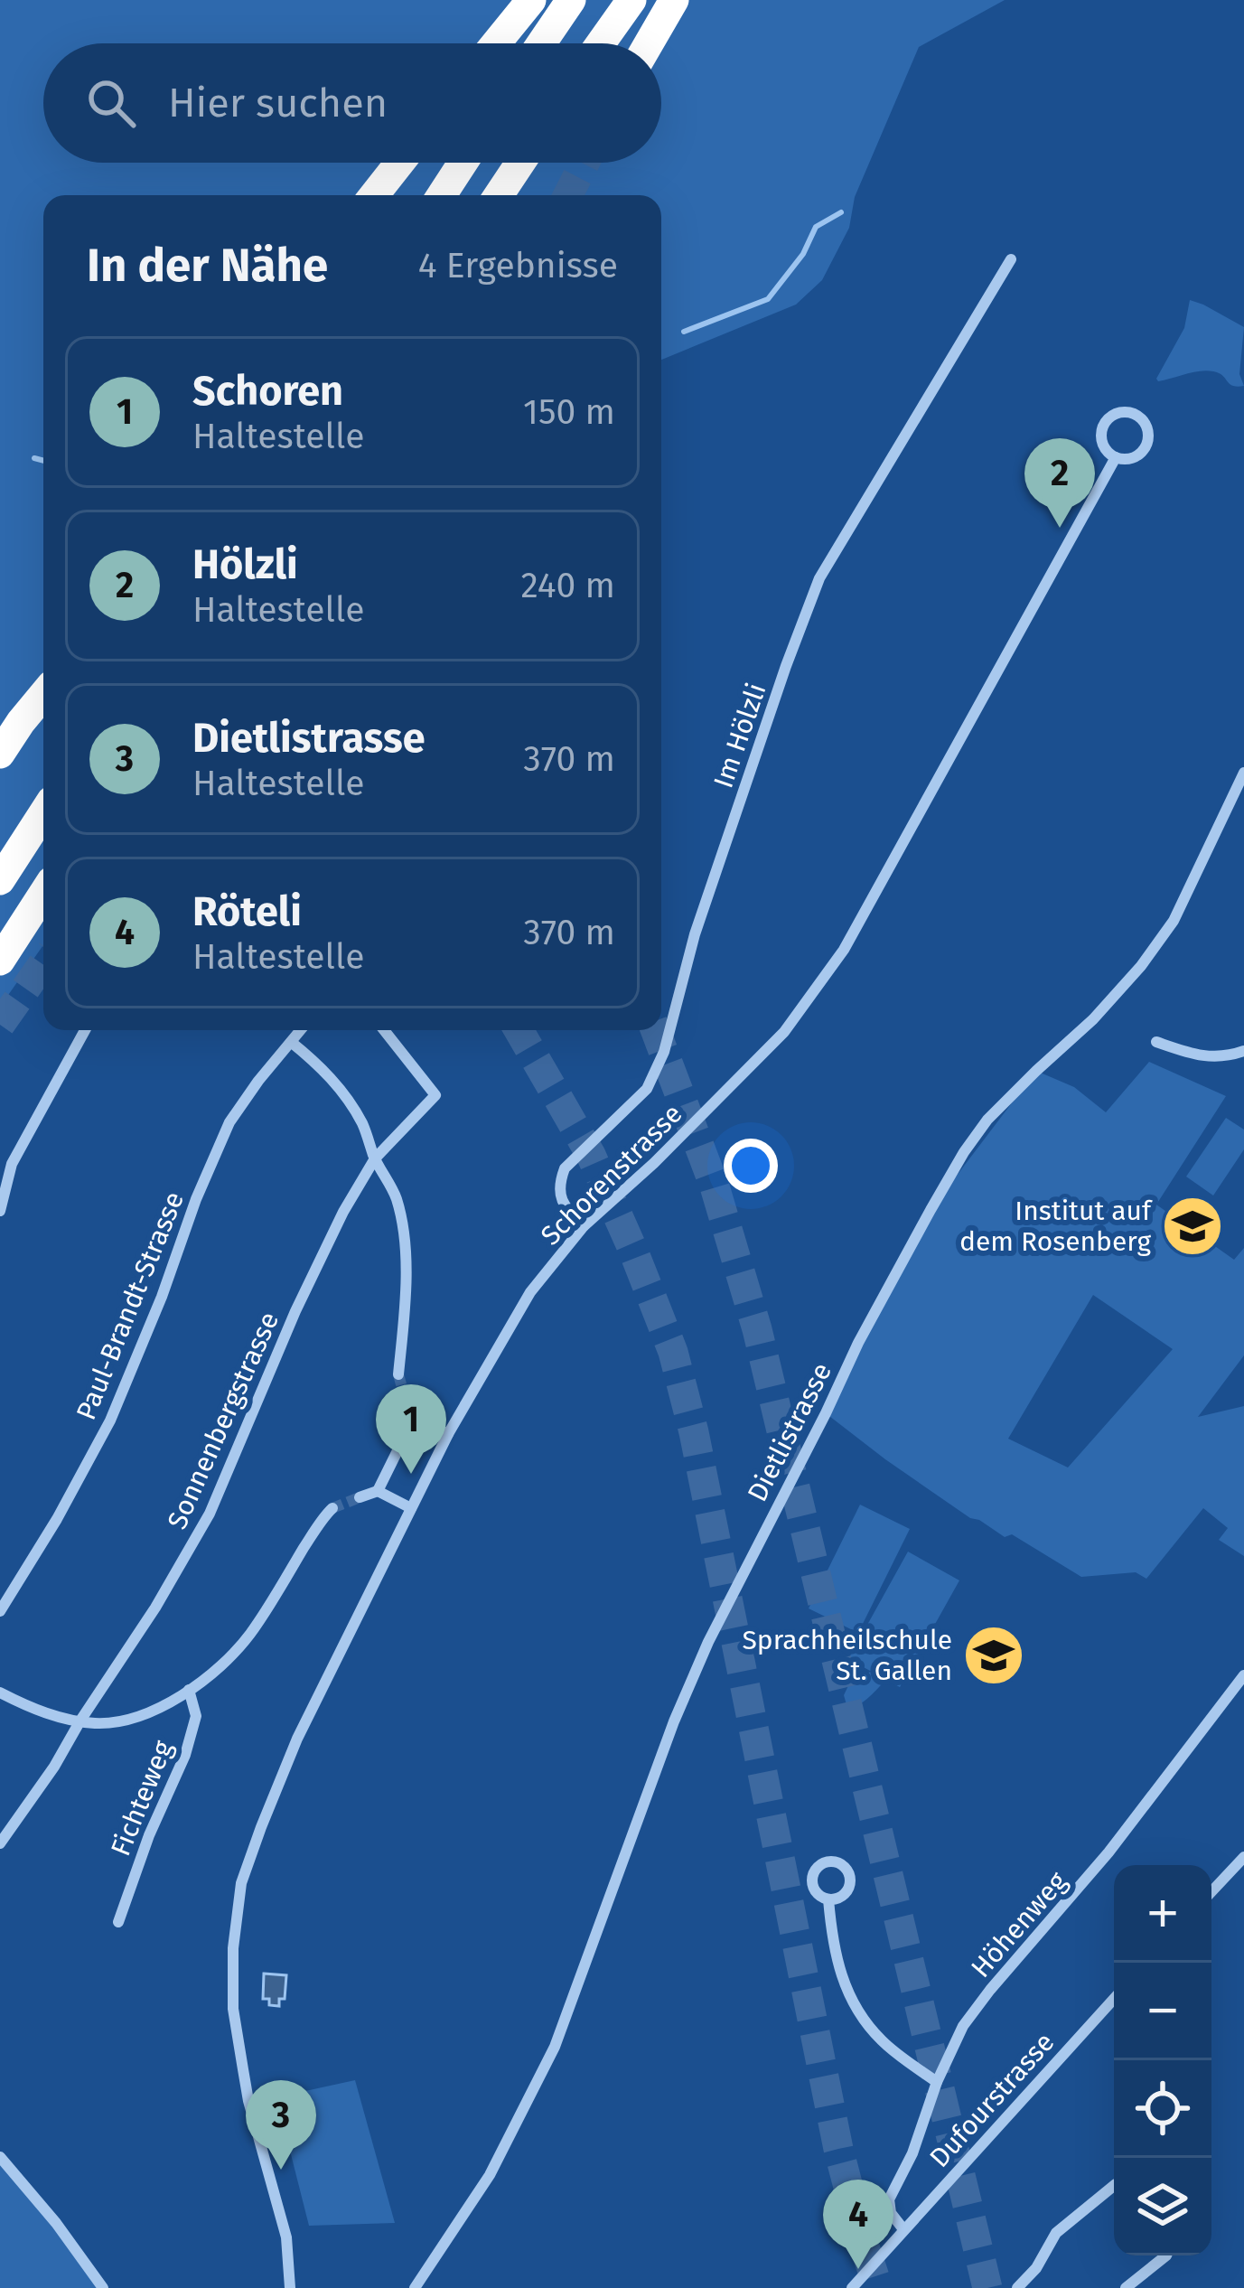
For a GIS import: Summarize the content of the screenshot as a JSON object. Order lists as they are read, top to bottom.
{
  "streets": {
    "street": [
      "Im Hölzli",
      "Schorenstrasse",
      "Paul-Brandt-Strasse",
      "Sonnenbergstrasse",
      "Dietlistrasse",
      "Fichteweg",
      "Höhenweg",
      "Dufourstrasse"
    ]
  },
  "crossings": [
    ["Im Hölzli", "Schorenstrasse"],
    ["Höhenweg", "Dufourstrasse"]
  ],
  "places": {
    "school or university": ["Institut auf dem Rosenberg", "Sprachheilschule St. Gallen"]
  },
  "page": {
    "search": "Hier suchen",
    "heading": ["In der Nähe", "4 Ergebnisse"],
    "list": [
      {
        "mark": "1",
        "name": "Schoren",
        "note": "Haltestelle",
        "value": "150 m"
      },
      {
        "mark": "2",
        "name": "Hölzli",
        "note": "Haltestelle",
        "value": "240 m"
      },
      {
        "mark": "3",
        "name": "Dietlistrasse",
        "note": "Haltestelle",
        "value": "370 m"
      },
      {
        "mark": "4",
        "name": "Röteli",
        "note": "Haltestelle",
        "value": "370 m"
      }
    ],
    "pins": [
      "2",
      "1",
      "3",
      "4"
    ],
    "map_buttons": ["+", "−"]
  }
}
